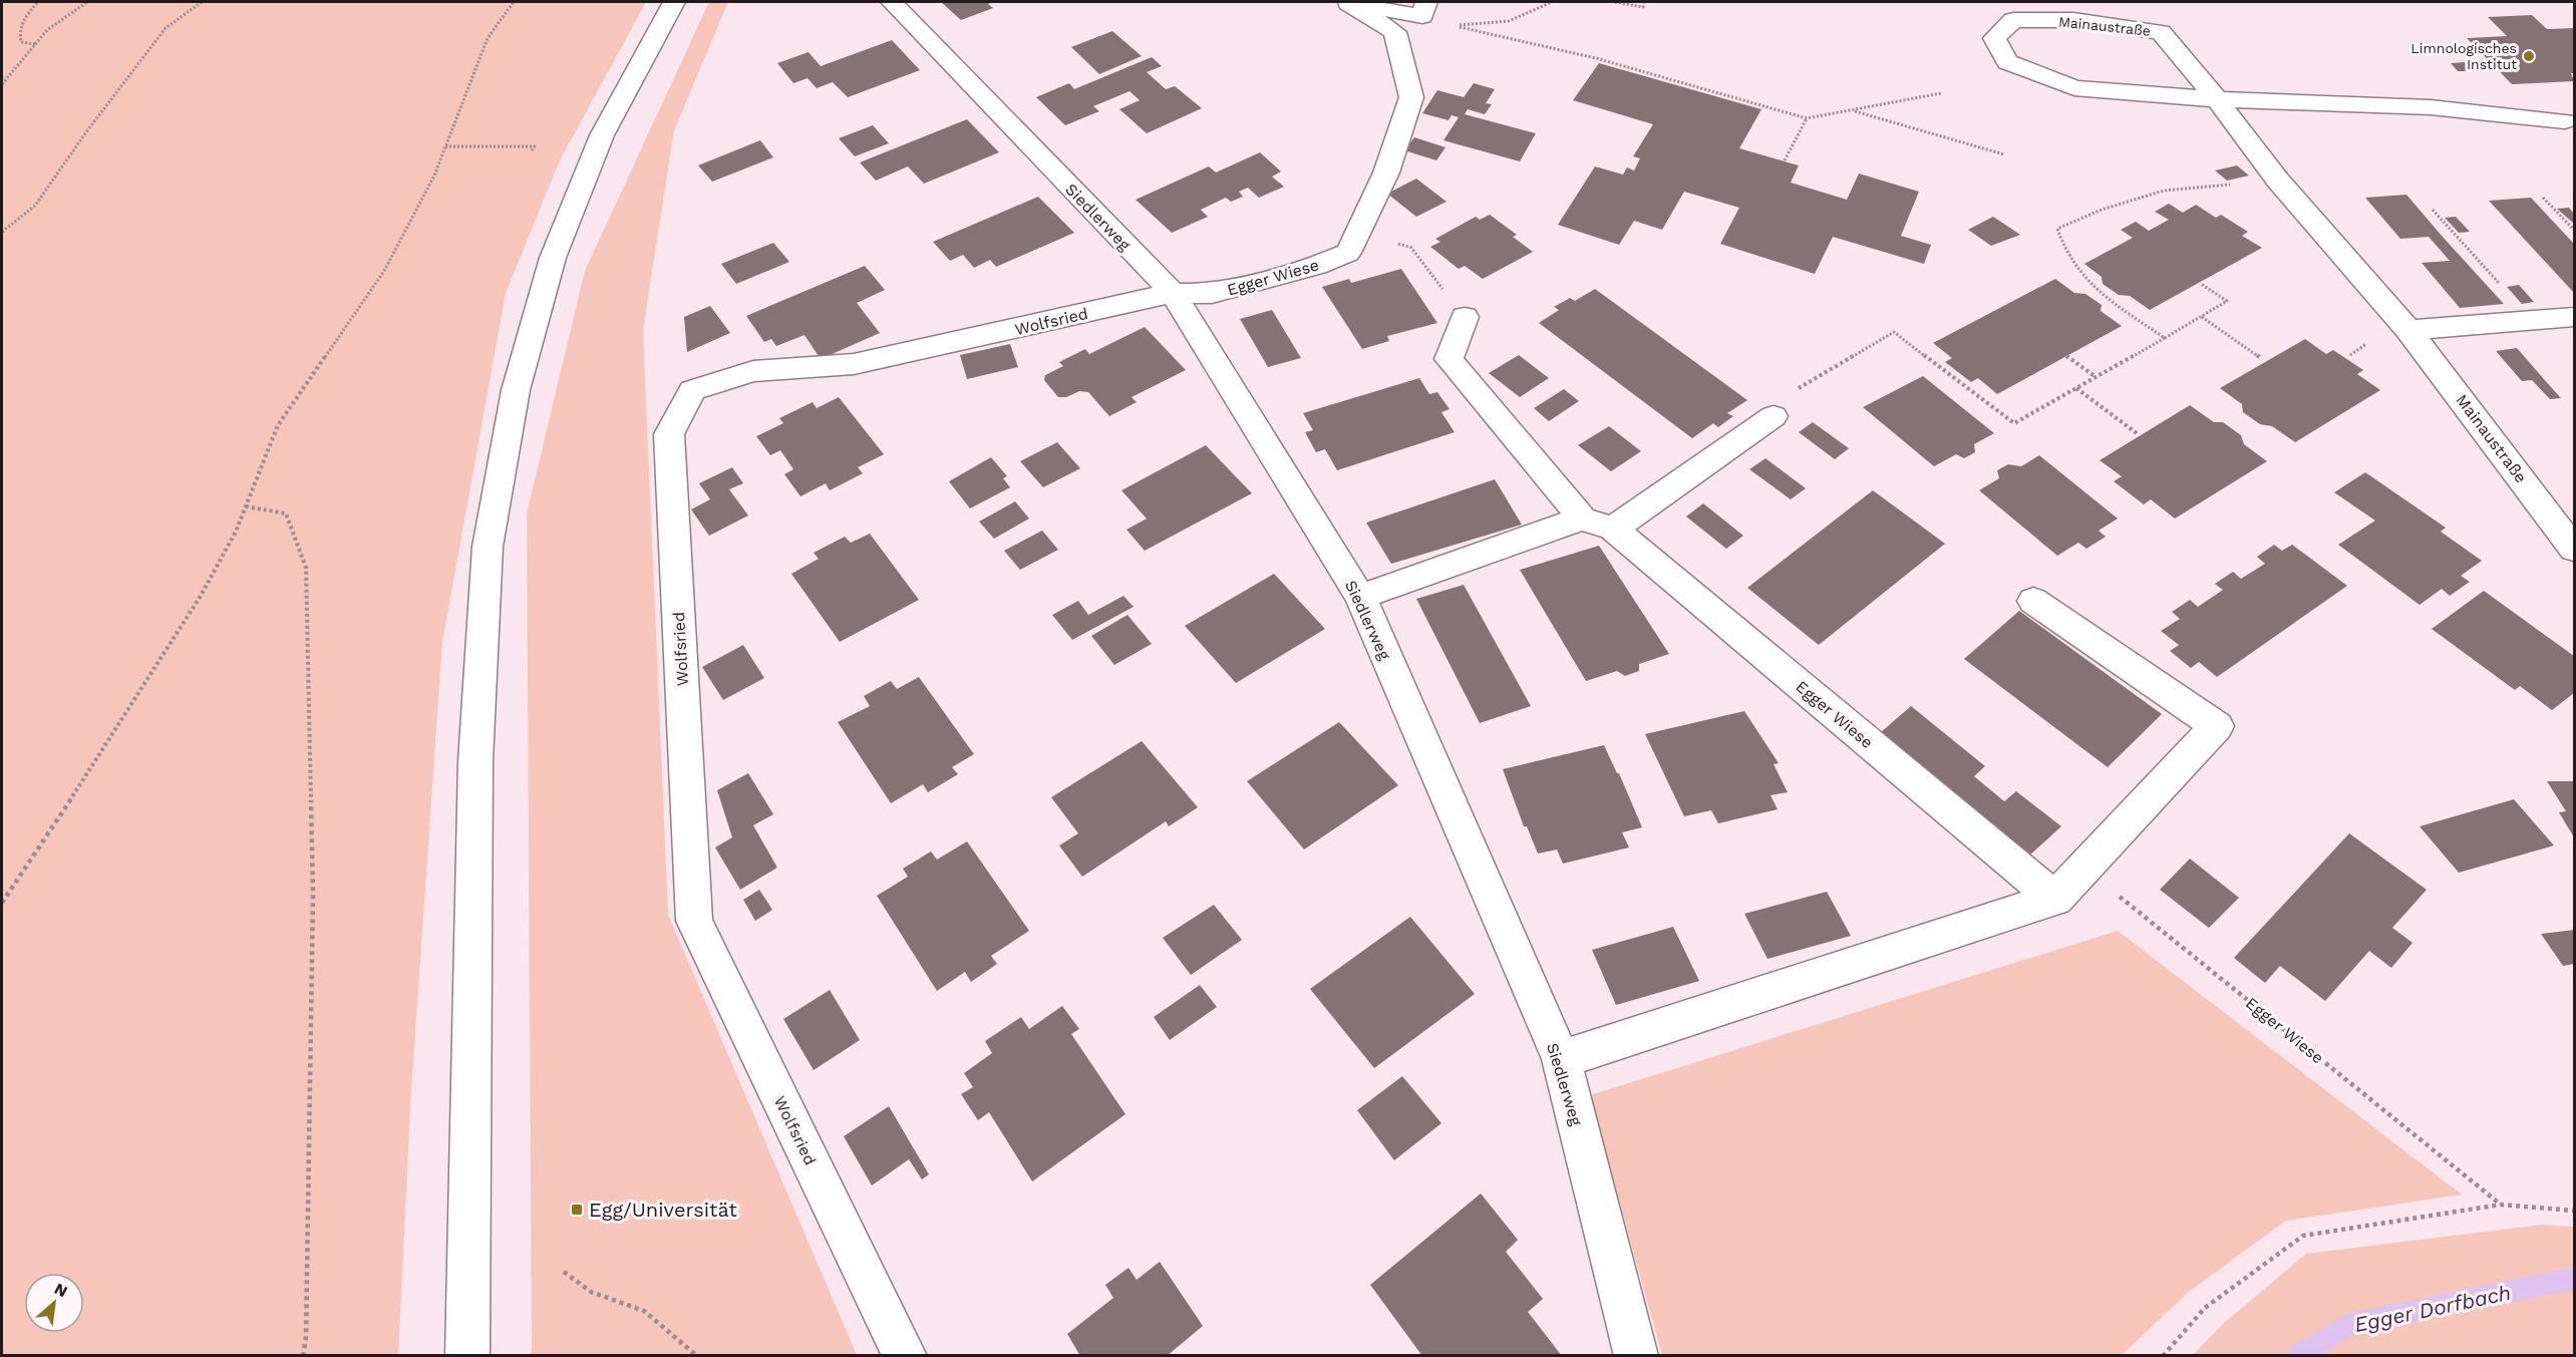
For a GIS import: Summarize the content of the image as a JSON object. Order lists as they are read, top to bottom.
{
  "streets": {
    "street": [
      "Mainaustraße",
      "Siedlerweg",
      "Egger Wiese",
      "Wolfsried"
    ]
  },
  "crossings": [
    ["Siedlerweg", "Egger Wiese"],
    ["Siedlerweg", "Wolfsried"],
    ["Egger Wiese", "Wolfsried"]
  ],
  "water": ["Egger Dorfbach"],
  "places": {
    "other": ["Limnologisches Institut"],
    "transit": ["Egg/Universität"]
  },
  "north": "top right"
}
